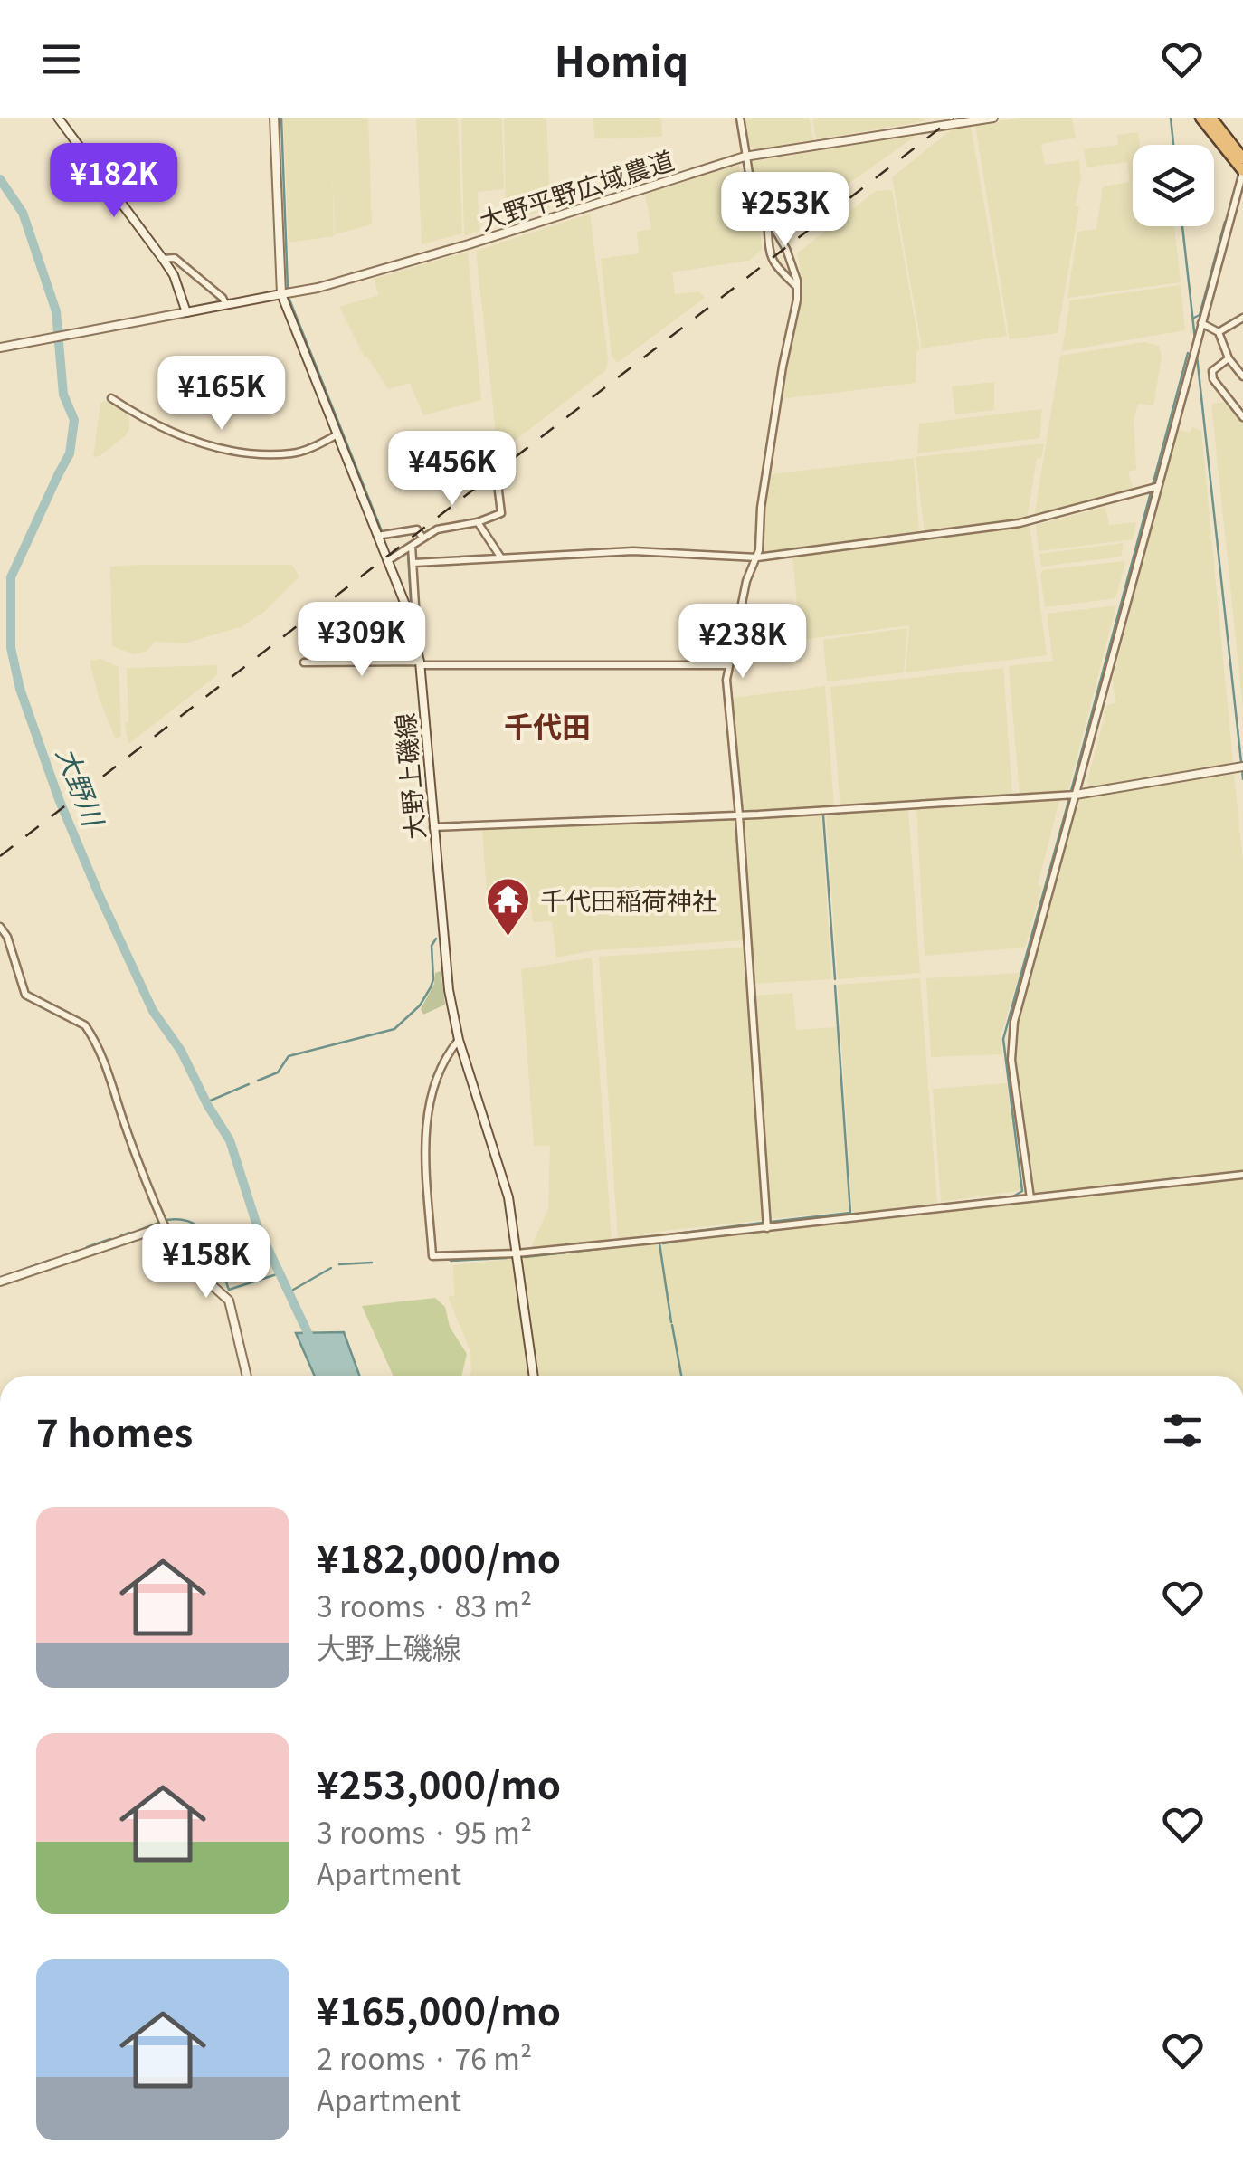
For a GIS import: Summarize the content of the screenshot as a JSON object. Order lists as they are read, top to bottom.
{
  "streets": {
    "street": ["大野平野広域農道", "大野上磯線"]
  },
  "crossings": [
    ["大野平野広域農道", "大野上磯線"]
  ],
  "districts": ["千代田"],
  "water": ["大野川"],
  "places": {
    "temple": ["千代田稲荷神社"]
  },
  "page": {
    "header": "Homiq",
    "price": [
      "¥182K",
      "¥253K",
      "¥165K",
      "¥456K",
      "¥309K",
      "¥238K",
      "¥158K"
    ],
    "heading": "7 homes",
    "list": [
      {
        "name": "¥182,000/mo",
        "note": "3 rooms · 83 m² · 大野上磯線"
      },
      {
        "name": "¥253,000/mo",
        "note": "3 rooms · 95 m² · Apartment"
      },
      {
        "name": "¥165,000/mo",
        "note": "2 rooms · 76 m² · Apartment"
      }
    ]
  }
}
